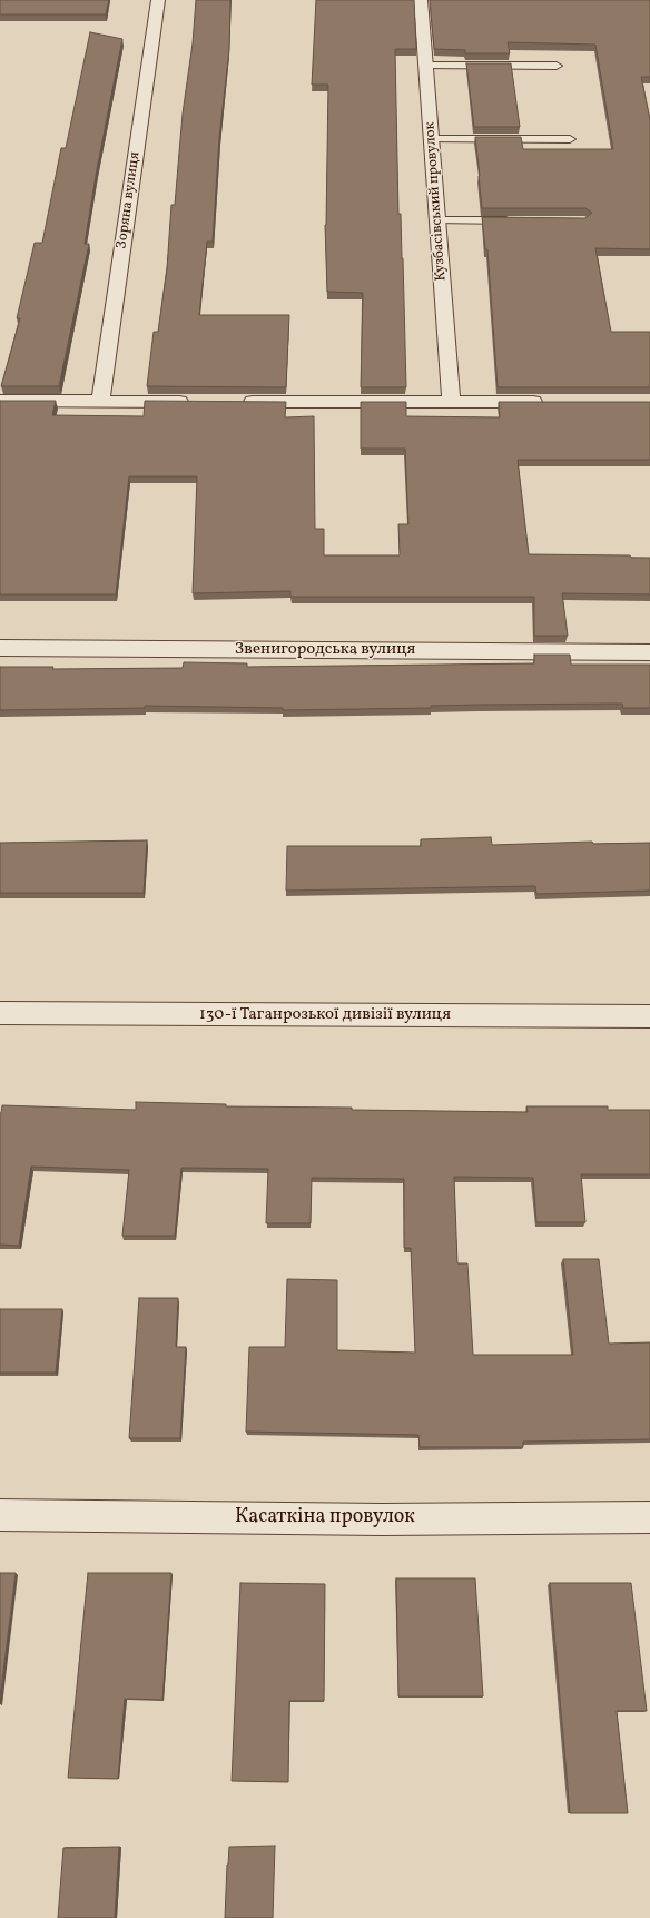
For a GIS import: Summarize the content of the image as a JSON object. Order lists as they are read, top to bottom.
{
  "streets": {
    "street": [
      "Зоряна вулиця",
      "Кузбасівський провулок",
      "Звенигородська вулиця",
      "130-ї Таганрозької дивізії вулиця",
      "Касаткіна провулок"
    ]
  }
}
